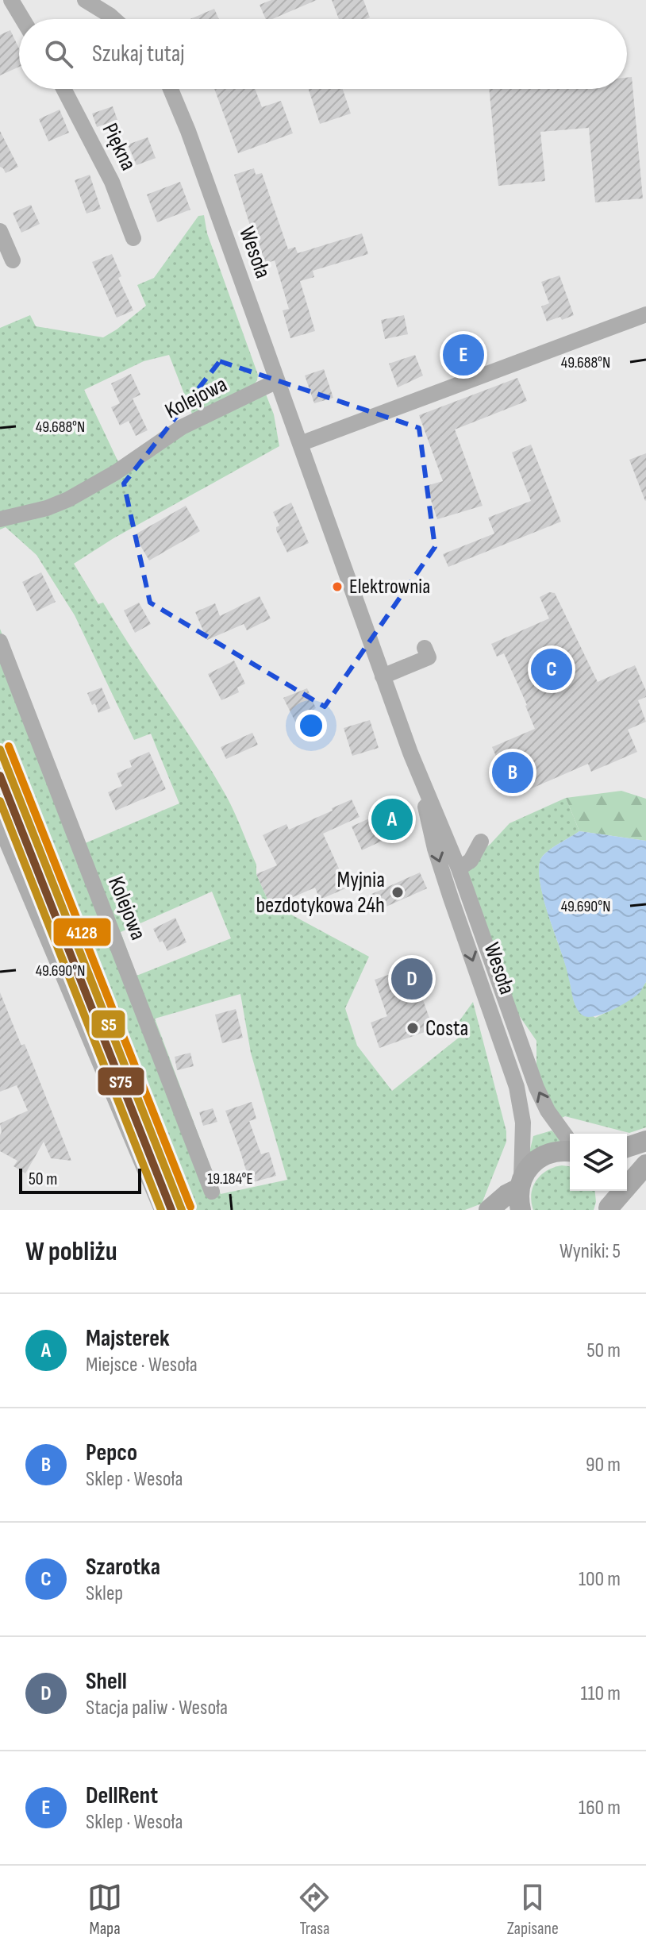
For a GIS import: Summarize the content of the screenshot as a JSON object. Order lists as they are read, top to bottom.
{
  "streets": {
    "street": ["Piękna", "Wesoła", "Kolejowa"]
  },
  "crossings": [
    ["Wesoła", "Kolejowa"]
  ],
  "places": ["Elektrownia", "Myjnia bezdotykowa 24h", "Costa"],
  "lines": ["transit line 4128", "transit line S5", "transit line S75"],
  "scale_bar": "50 m",
  "page": {
    "search": "Szukaj tutaj",
    "pins": [
      "E",
      "C",
      "B",
      "A",
      "D"
    ],
    "scale": "50 m",
    "heading": ["W pobliżu", "Wyniki: 5"],
    "list": [
      {
        "mark": "A",
        "name": "Majsterek",
        "note": "Miejsce · Wesoła",
        "value": "50 m"
      },
      {
        "mark": "B",
        "name": "Pepco",
        "note": "Sklep · Wesoła",
        "value": "90 m"
      },
      {
        "mark": "C",
        "name": "Szarotka",
        "note": "Sklep",
        "value": "100 m"
      },
      {
        "mark": "D",
        "name": "Shell",
        "note": "Stacja paliw · Wesoła",
        "value": "110 m"
      },
      {
        "mark": "E",
        "name": "DellRent",
        "note": "Sklep · Wesoła",
        "value": "160 m"
      }
    ],
    "nav": ["Mapa", "Trasa", "Zapisane"]
  },
  "coordinates": ["49.688°N", "49.690°N", "19.184°E"]
}
